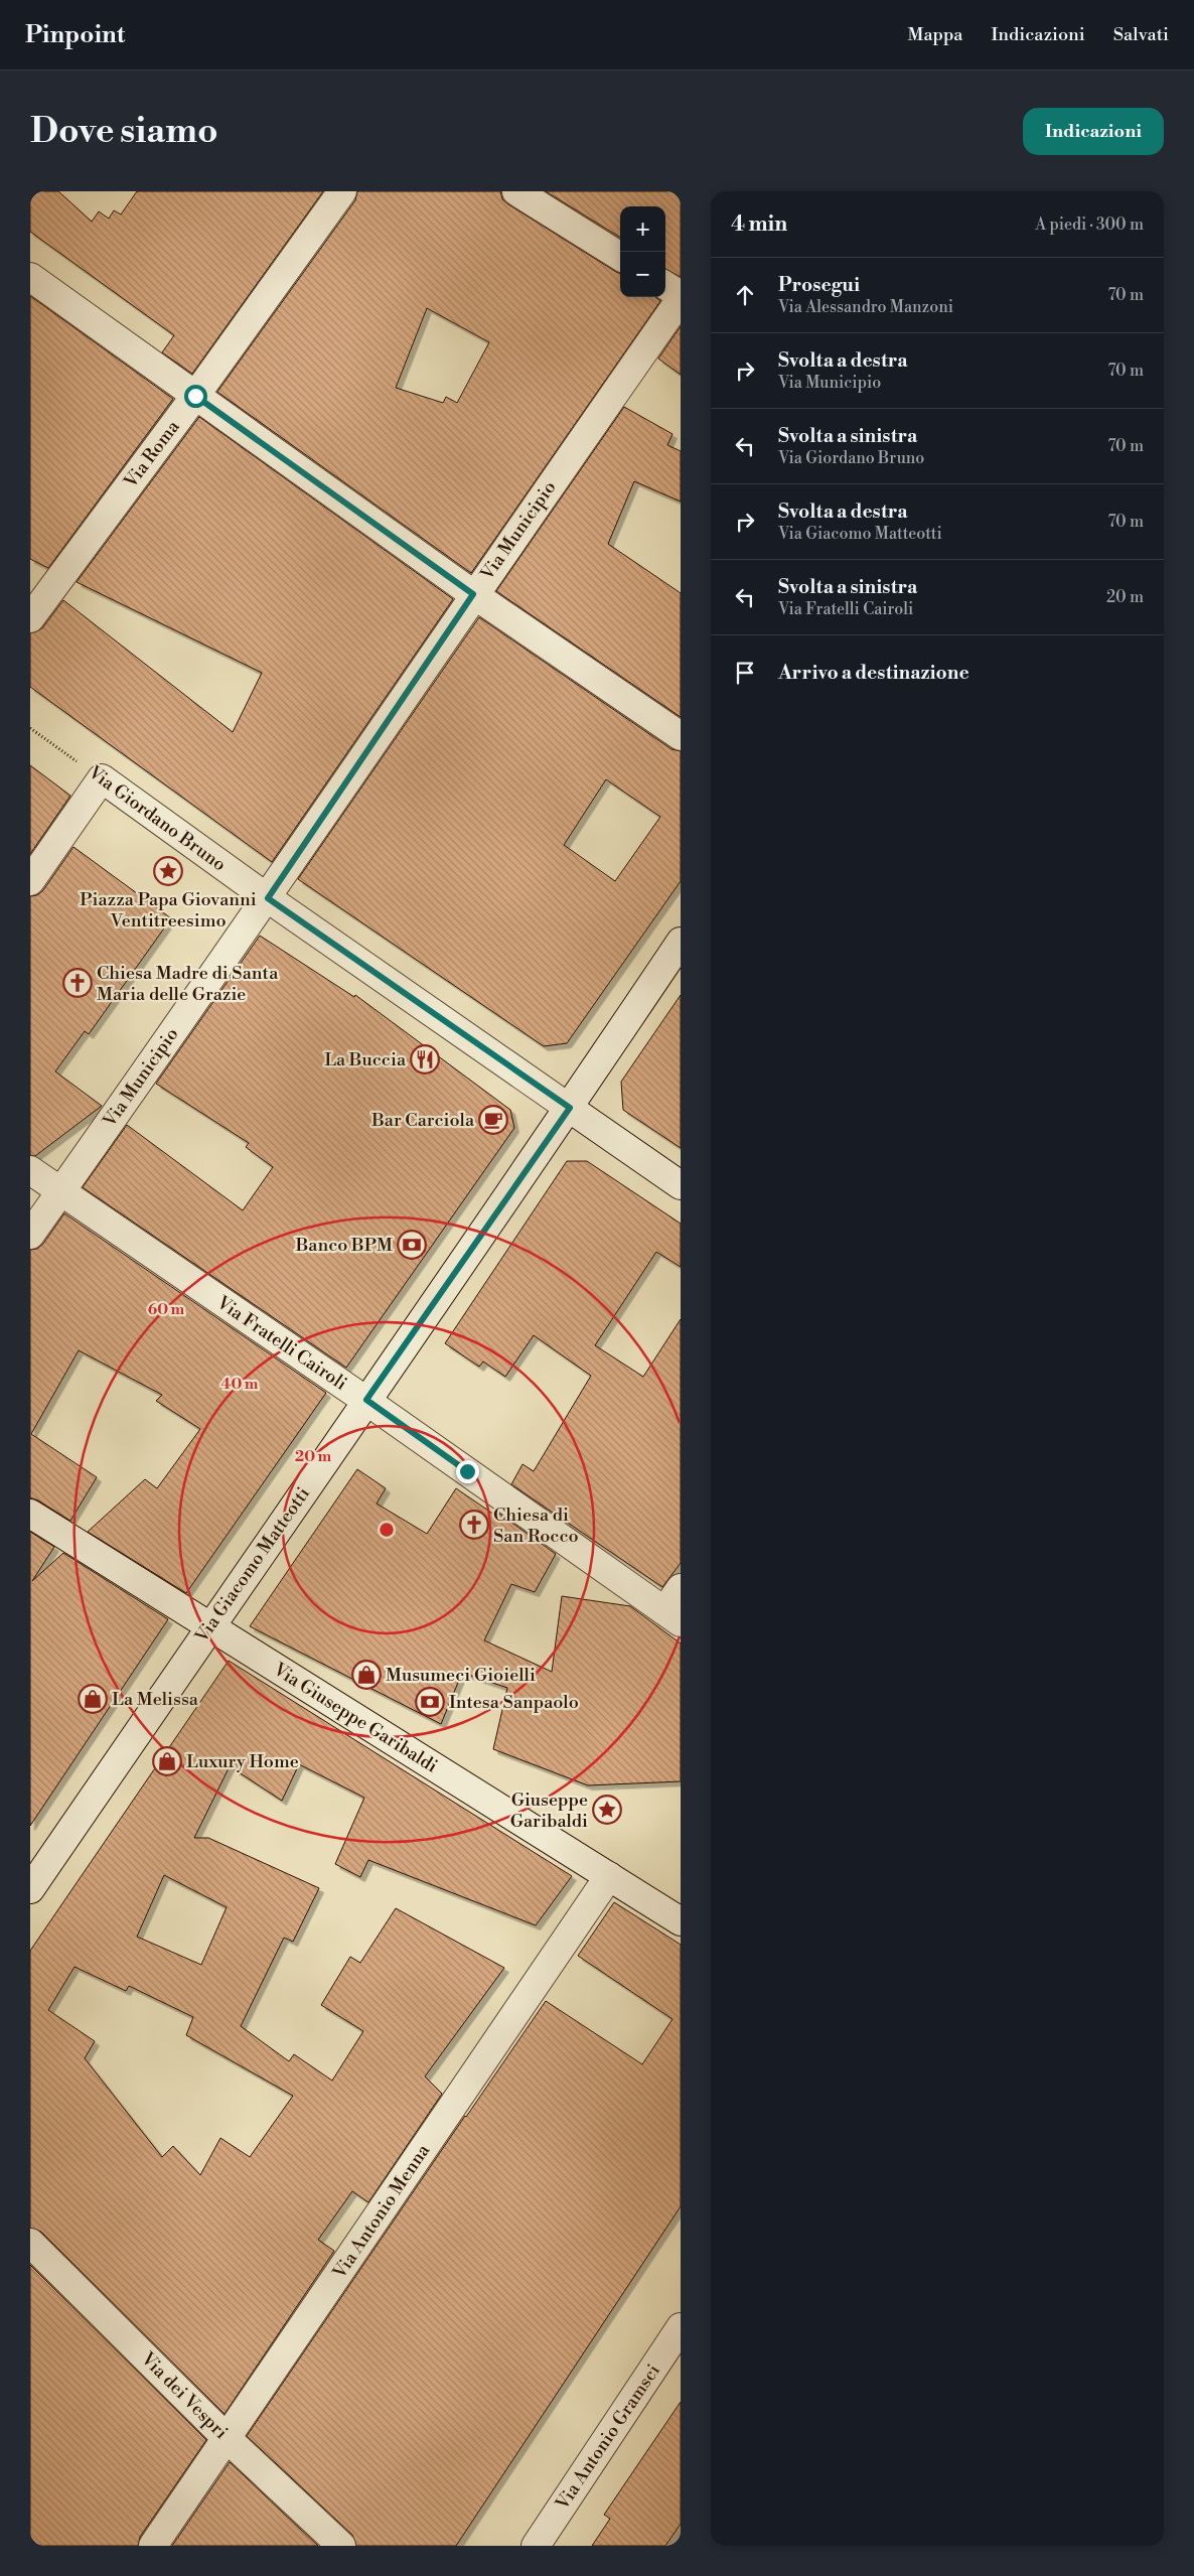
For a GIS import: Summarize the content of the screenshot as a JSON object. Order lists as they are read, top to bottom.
{
  "streets": {
    "street": [
      "Via Roma",
      "Via Municipio",
      "Via Giordano Bruno",
      "Via Fratelli Cairoli",
      "Via Giacomo Matteotti",
      "Via Giuseppe Garibaldi",
      "Via Antonio Menna",
      "Via dei Vespri",
      "Via Antonio Gramsci"
    ]
  },
  "crossings": [
    ["Via Municipio", "Via Giordano Bruno"],
    ["Via Municipio", "Via Fratelli Cairoli"],
    ["Via Giordano Bruno", "Via Giacomo Matteotti"],
    ["Via Fratelli Cairoli", "Via Giacomo Matteotti"],
    ["Via Giacomo Matteotti", "Via Giuseppe Garibaldi"],
    ["Via Giuseppe Garibaldi", "Via Antonio Menna"],
    ["Via Antonio Menna", "Via dei Vespri"]
  ],
  "places": {
    "place": ["Piazza Papa Giovanni Ventitreesimo", "Giuseppe Garibaldi"],
    "church": ["Chiesa Madre di Santa Maria delle Grazie", "Chiesa di San Rocco"],
    "restaurant": ["La Buccia"],
    "cafe": ["Bar Carciola"],
    "bank": ["Banco BPM", "Intesa Sanpaolo"],
    "shop": ["Musumeci Gioielli", "La Melissa", "Luxury Home"]
  },
  "page": {
    "header": "Pinpoint",
    "nav": ["Mappa", "Indicazioni", "Salvati"],
    "buttons": "Indicazioni",
    "title": "Dove siamo",
    "heading": ["4 min", "A piedi · 300 m"],
    "map_buttons": ["+", "−"],
    "list": [
      ["Prosegui", "Via Alessandro Manzoni", "70 m"],
      ["Svolta a destra", "Via Municipio", "70 m"],
      ["Svolta a sinistra", "Via Giordano Bruno", "70 m"],
      ["Svolta a destra", "Via Giacomo Matteotti", "70 m"],
      ["Svolta a sinistra", "Via Fratelli Cairoli", "20 m"],
      "Arrivo a destinazione"
    ]
  },
  "rings": ["60 m", "40 m", "20 m"]
}
